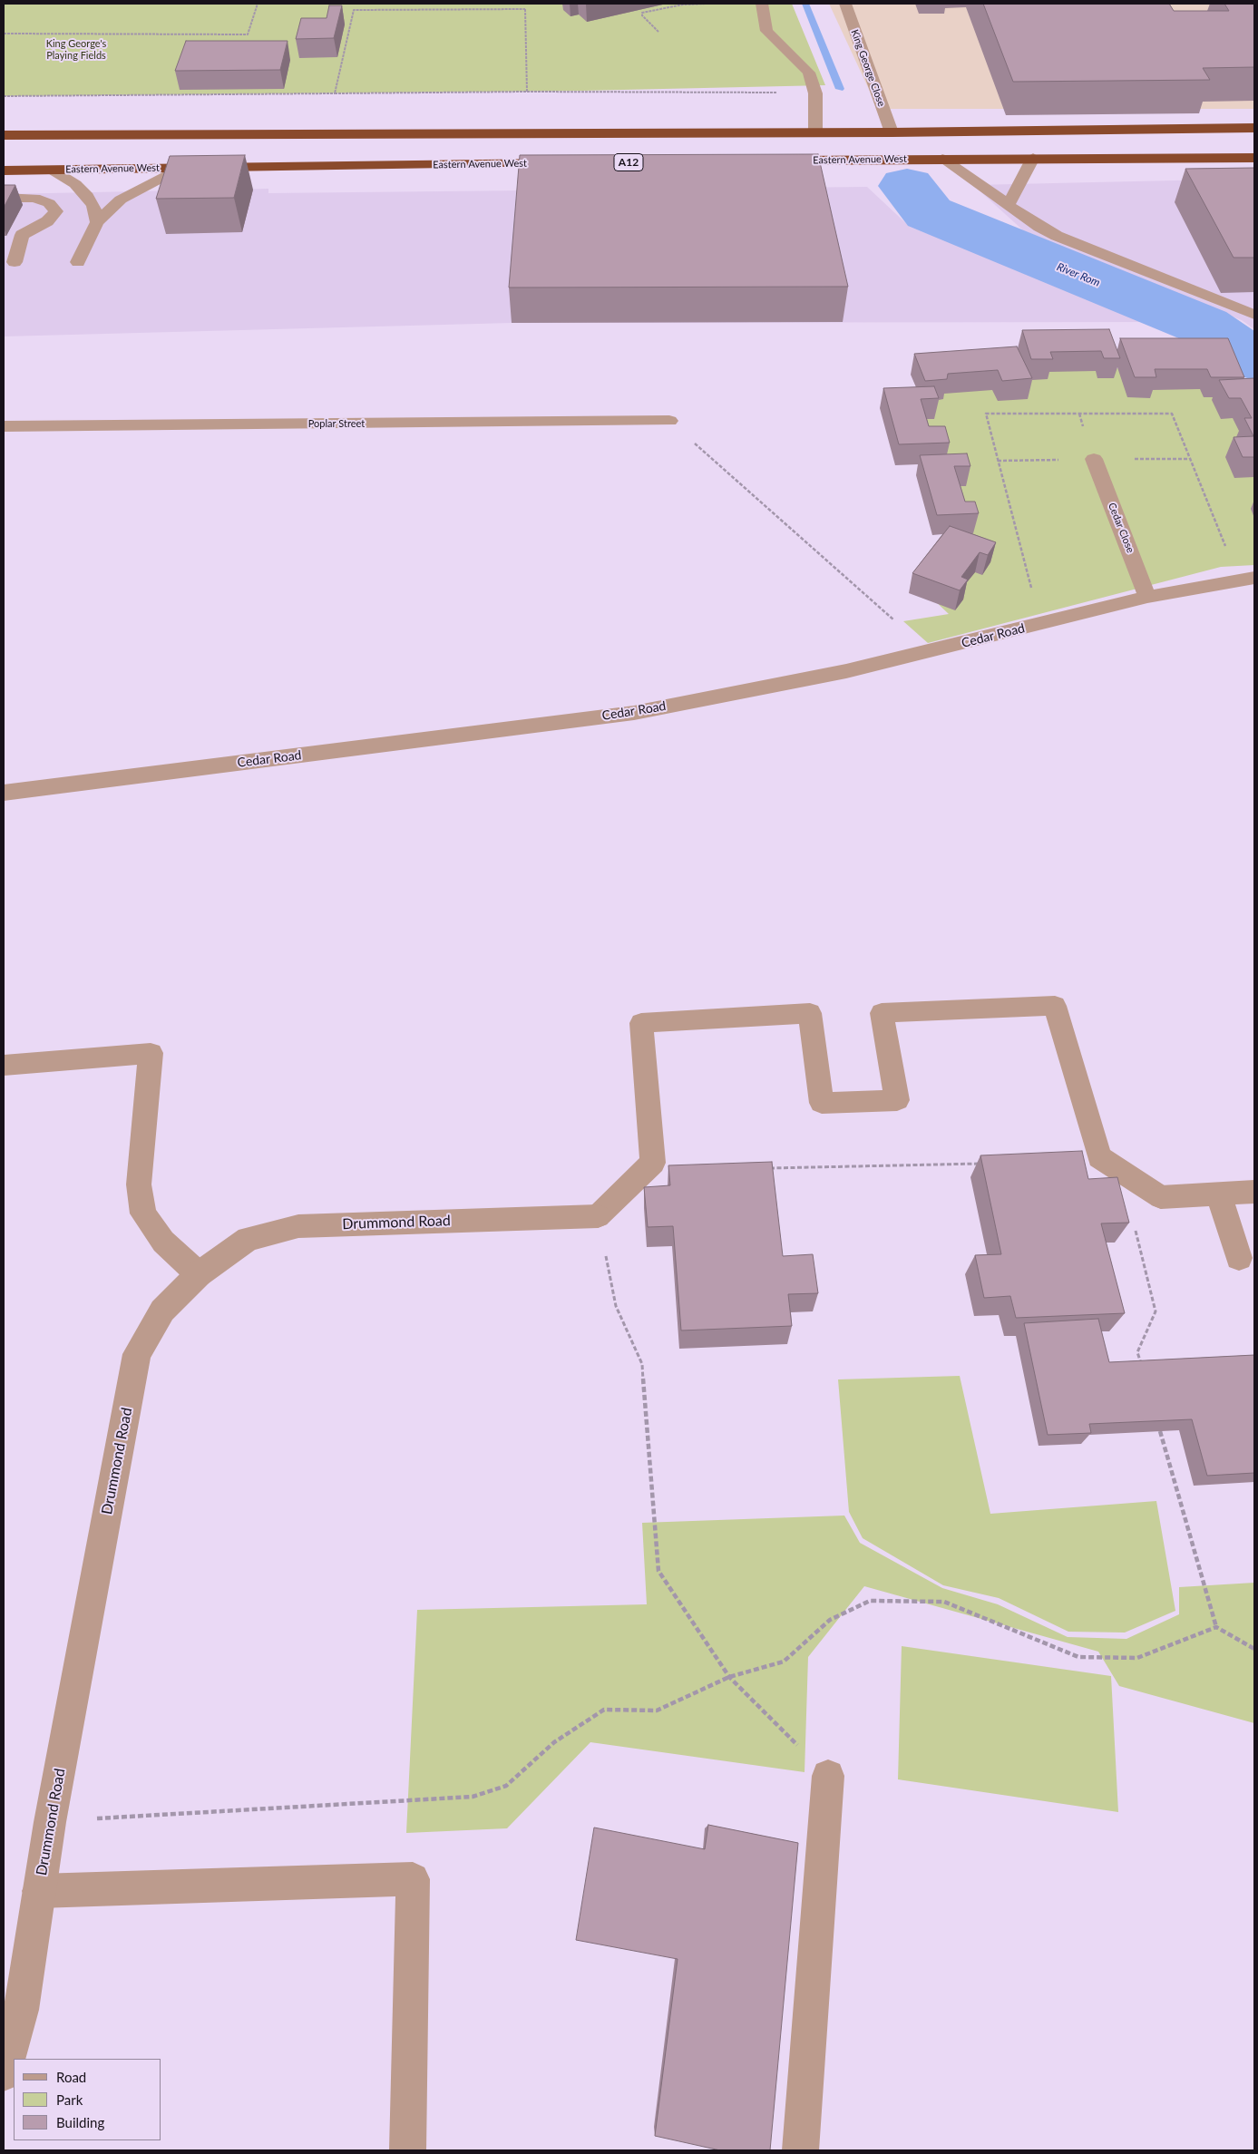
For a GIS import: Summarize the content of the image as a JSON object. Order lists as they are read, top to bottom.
{
  "streets": {
    "highway": ["Eastern Avenue West"],
    "street": [
      "King George Close",
      "Poplar Street",
      "Cedar Close",
      "Cedar Road",
      "Drummond Road"
    ]
  },
  "crossings": [
    ["Cedar Close", "Cedar Road"]
  ],
  "water": ["River Rom"],
  "parks": ["King George's Playing Fields"],
  "legend": ["Road", "Park", "Building"]
}
